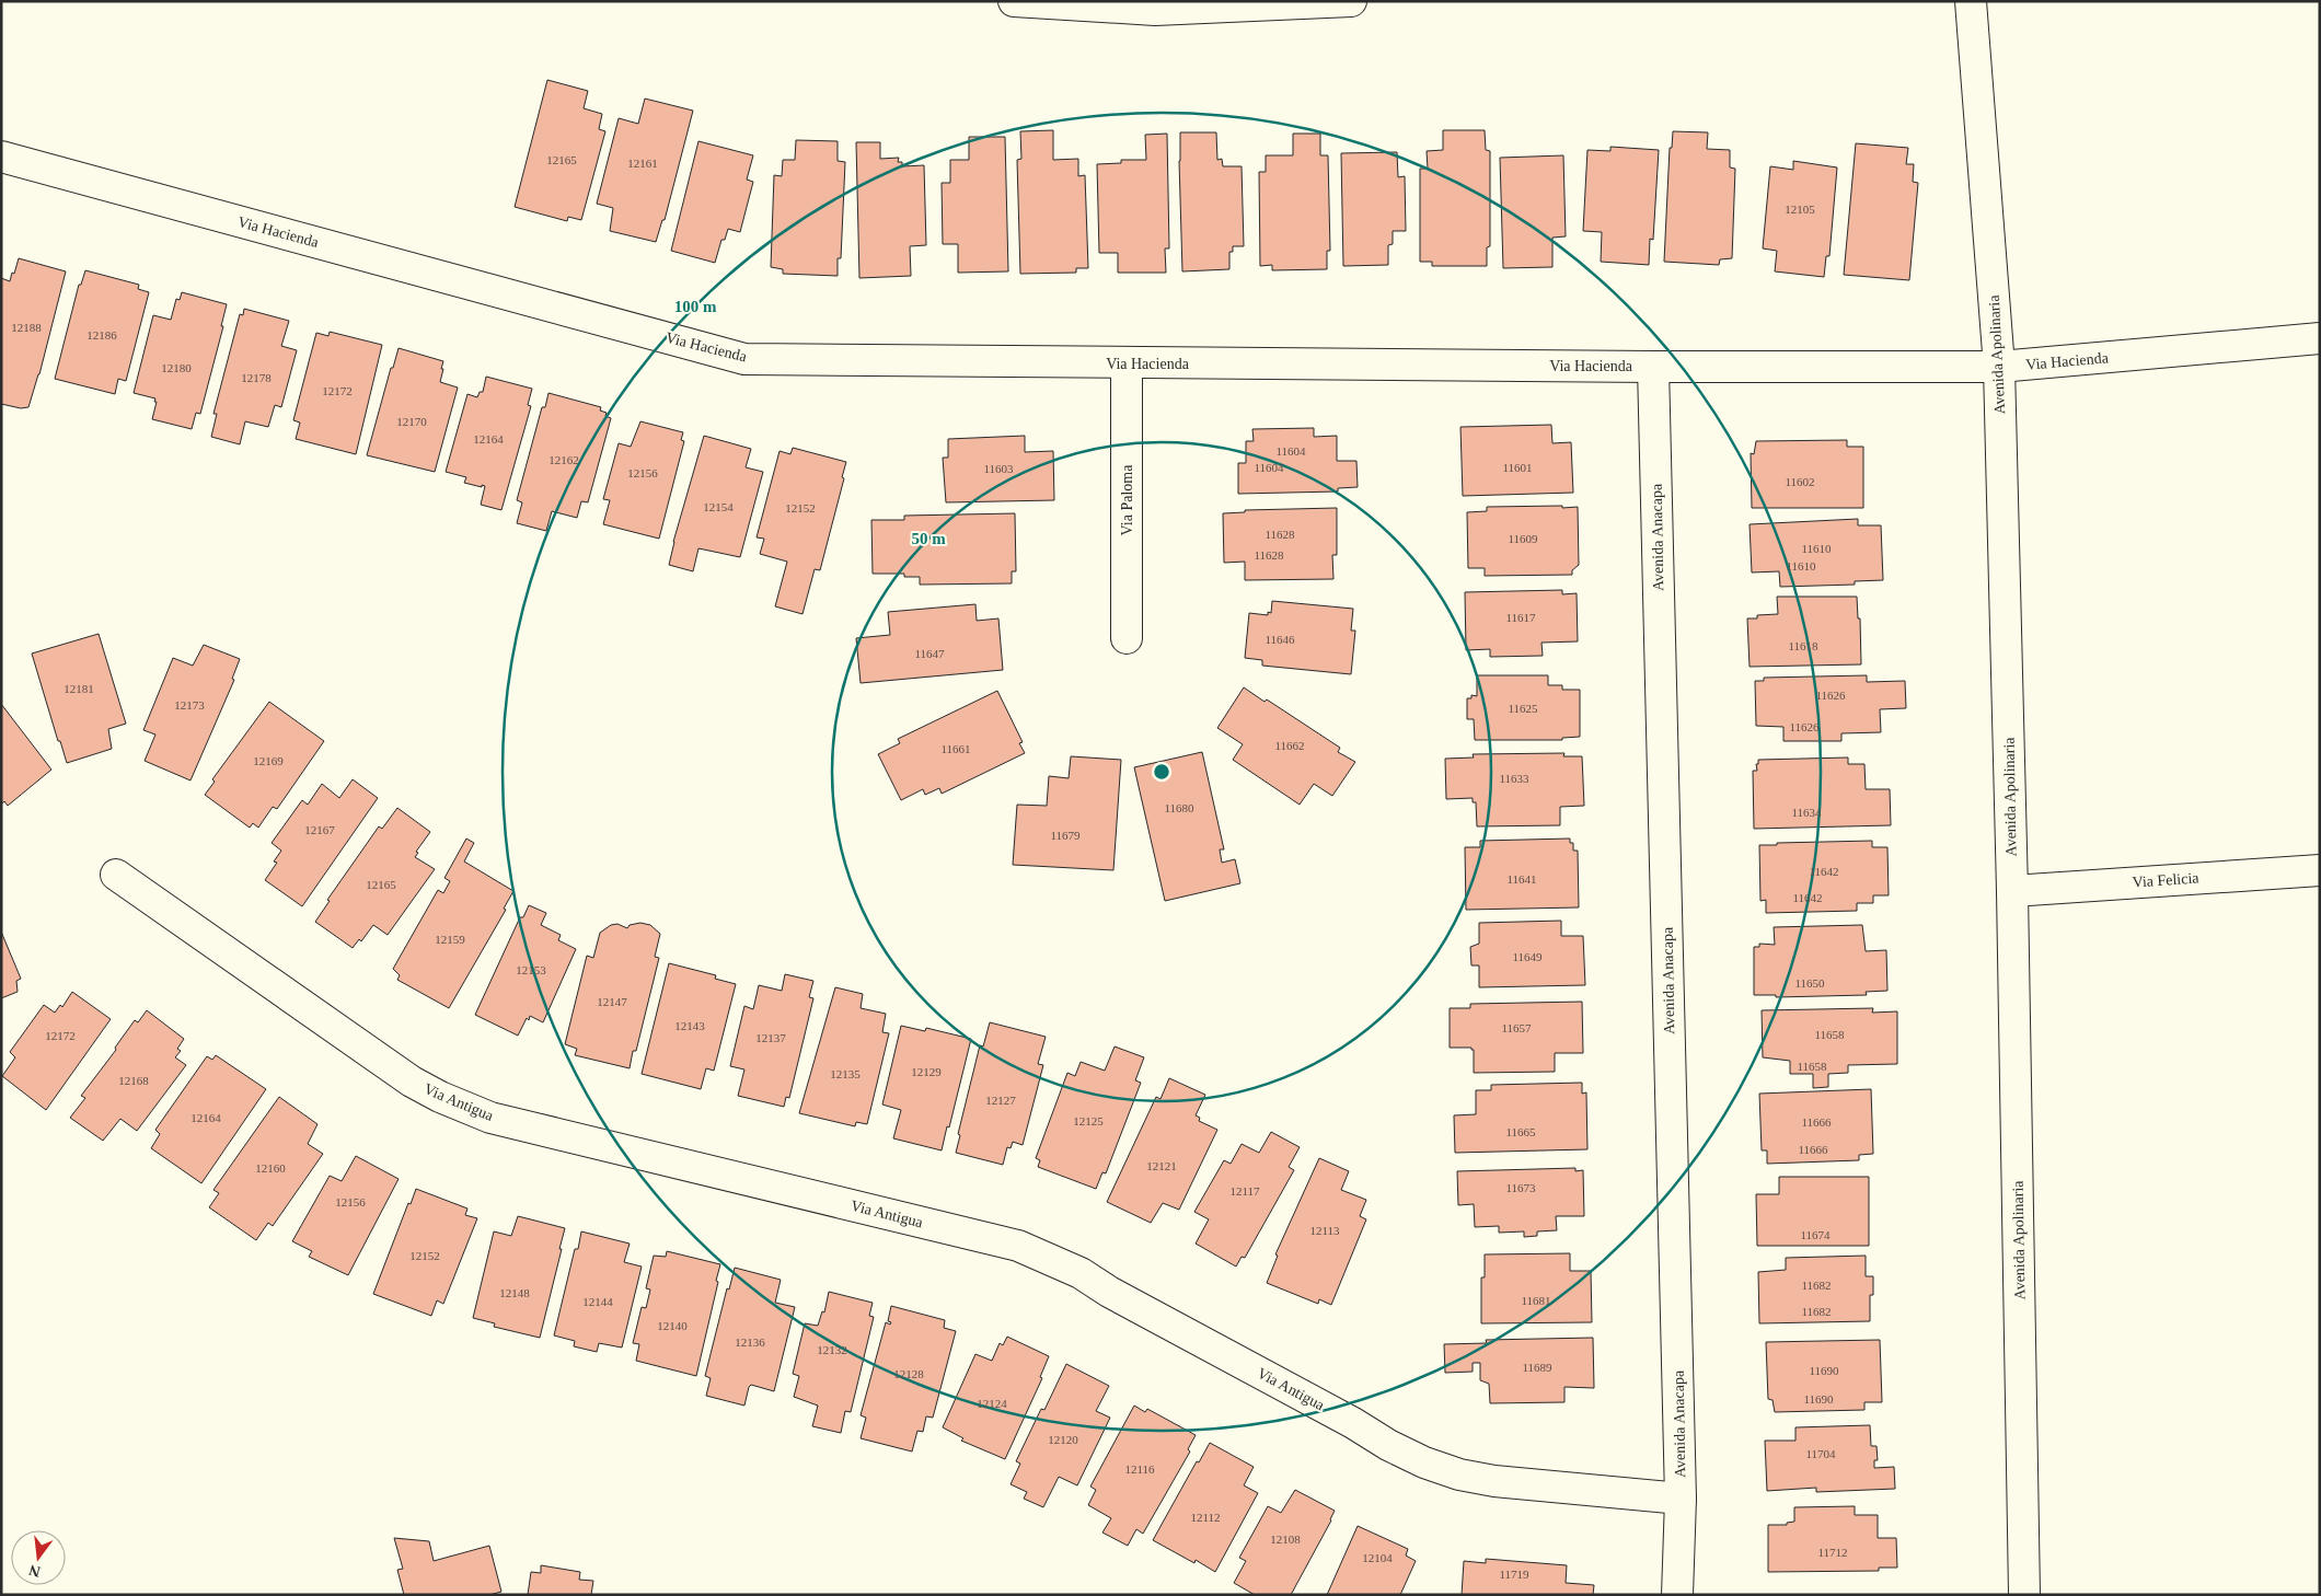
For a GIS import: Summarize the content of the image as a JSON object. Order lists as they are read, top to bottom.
{
  "streets": {
    "street": [
      "Via Hacienda",
      "Avenida Apolinaria",
      "Via Paloma",
      "Avenida Anacapa",
      "Via Felicia",
      "Via Antigua"
    ]
  },
  "crossings": [
    ["Via Hacienda", "Avenida Apolinaria"],
    ["Via Hacienda", "Via Paloma"],
    ["Via Hacienda", "Avenida Anacapa"],
    ["Avenida Apolinaria", "Via Felicia"],
    ["Avenida Anacapa", "Via Antigua"]
  ],
  "house_numbers": [
    "12165",
    "12161",
    "12105",
    "12188",
    "12186",
    "12180",
    "12178",
    "12172",
    "12170",
    "12164",
    "11604",
    "12162",
    "11604",
    "11601",
    "11603",
    "12156",
    "11602",
    "12154",
    "12152",
    "11628",
    "11609",
    "11610",
    "11628",
    "11610",
    "11617",
    "11646",
    "11618",
    "11647",
    "12181",
    "11626",
    "12173",
    "11625",
    "11626",
    "11662",
    "11661",
    "12169",
    "11633",
    "11680",
    "11634",
    "12167",
    "11679",
    "11642",
    "11641",
    "12165",
    "11642",
    "12159",
    "11649",
    "12153",
    "11650",
    "12147",
    "12143",
    "11657",
    "11658",
    "12172",
    "12137",
    "11658",
    "12129",
    "12135",
    "12168",
    "12127",
    "12164",
    "12125",
    "11666",
    "11665",
    "11666",
    "12121",
    "12160",
    "11673",
    "12117",
    "12156",
    "12113",
    "11674",
    "12152",
    "11682",
    "12148",
    "11681",
    "12144",
    "11682",
    "12140",
    "12136",
    "12132",
    "11689",
    "11690",
    "12128",
    "11690",
    "12124",
    "12120",
    "11704",
    "12116",
    "12112",
    "12108",
    "11712",
    "12104",
    "11719"
  ],
  "north": "bottom",
  "rings": ["100 m", "50 m"]
}
